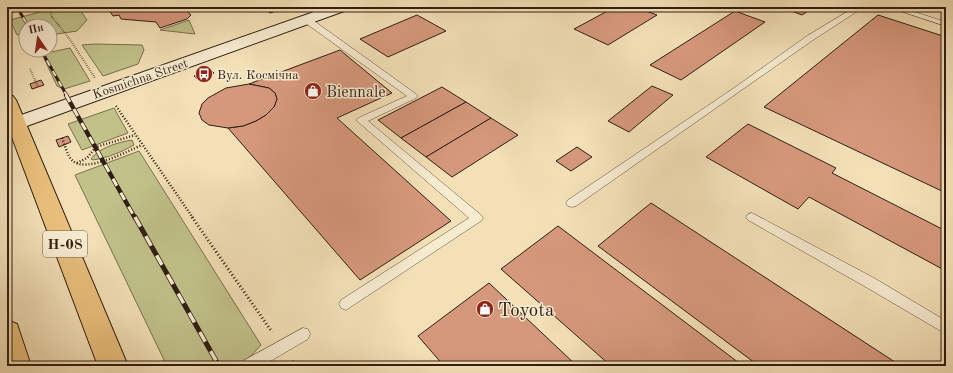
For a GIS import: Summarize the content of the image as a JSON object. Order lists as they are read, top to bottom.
{
  "streets": {
    "main road": ["Kosmichna Street", "Н-08"]
  },
  "crossings": [
    ["Kosmichna Street", "Н-08"]
  ],
  "places": {
    "bus stop": ["Вул. Космічна"],
    "shop": ["Biennale", "Toyota"]
  },
  "north": "top"
}
